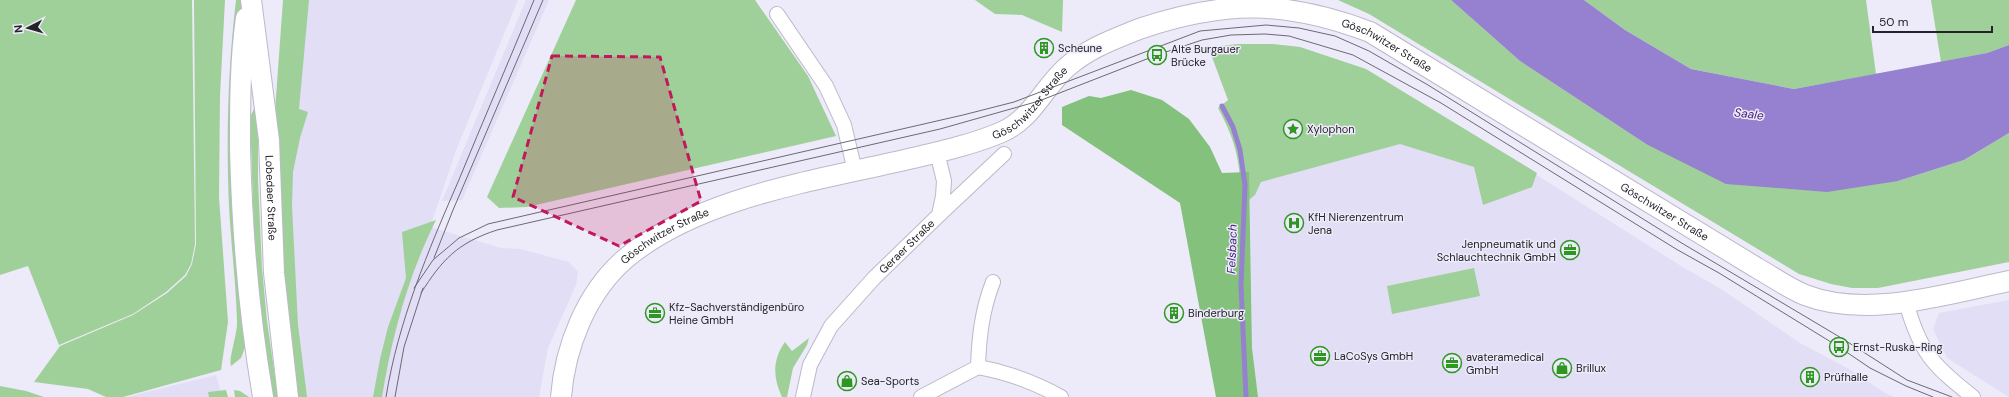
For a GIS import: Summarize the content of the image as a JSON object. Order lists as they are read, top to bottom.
{
  "streets": {
    "main road": ["Göschwitzer Straße", "Lobedaer Straße"],
    "street": ["Geraer Straße"]
  },
  "crossings": [
    ["Göschwitzer Straße", "Geraer Straße"]
  ],
  "water": ["Saale", "Felsbach"],
  "places": {
    "building": ["Scheune", "Binderburg", "Prüfhalle"],
    "bus stop": ["Alte Burgauer Brücke", "Ernst-Ruska-Ring"],
    "place": ["Xylophon"],
    "hospital": ["KfH Nierenzentrum Jena"],
    "office": [
      "Jenpneumatik und Schlauchtechnik GmbH",
      "Kfz-Sachverständigenbüro Heine GmbH",
      "LaCoSys GmbH",
      "avateramedical GmbH"
    ],
    "shop": ["Brillux", "Sea-Sports"]
  },
  "scale_bar": "50 m",
  "north": "left"
}
